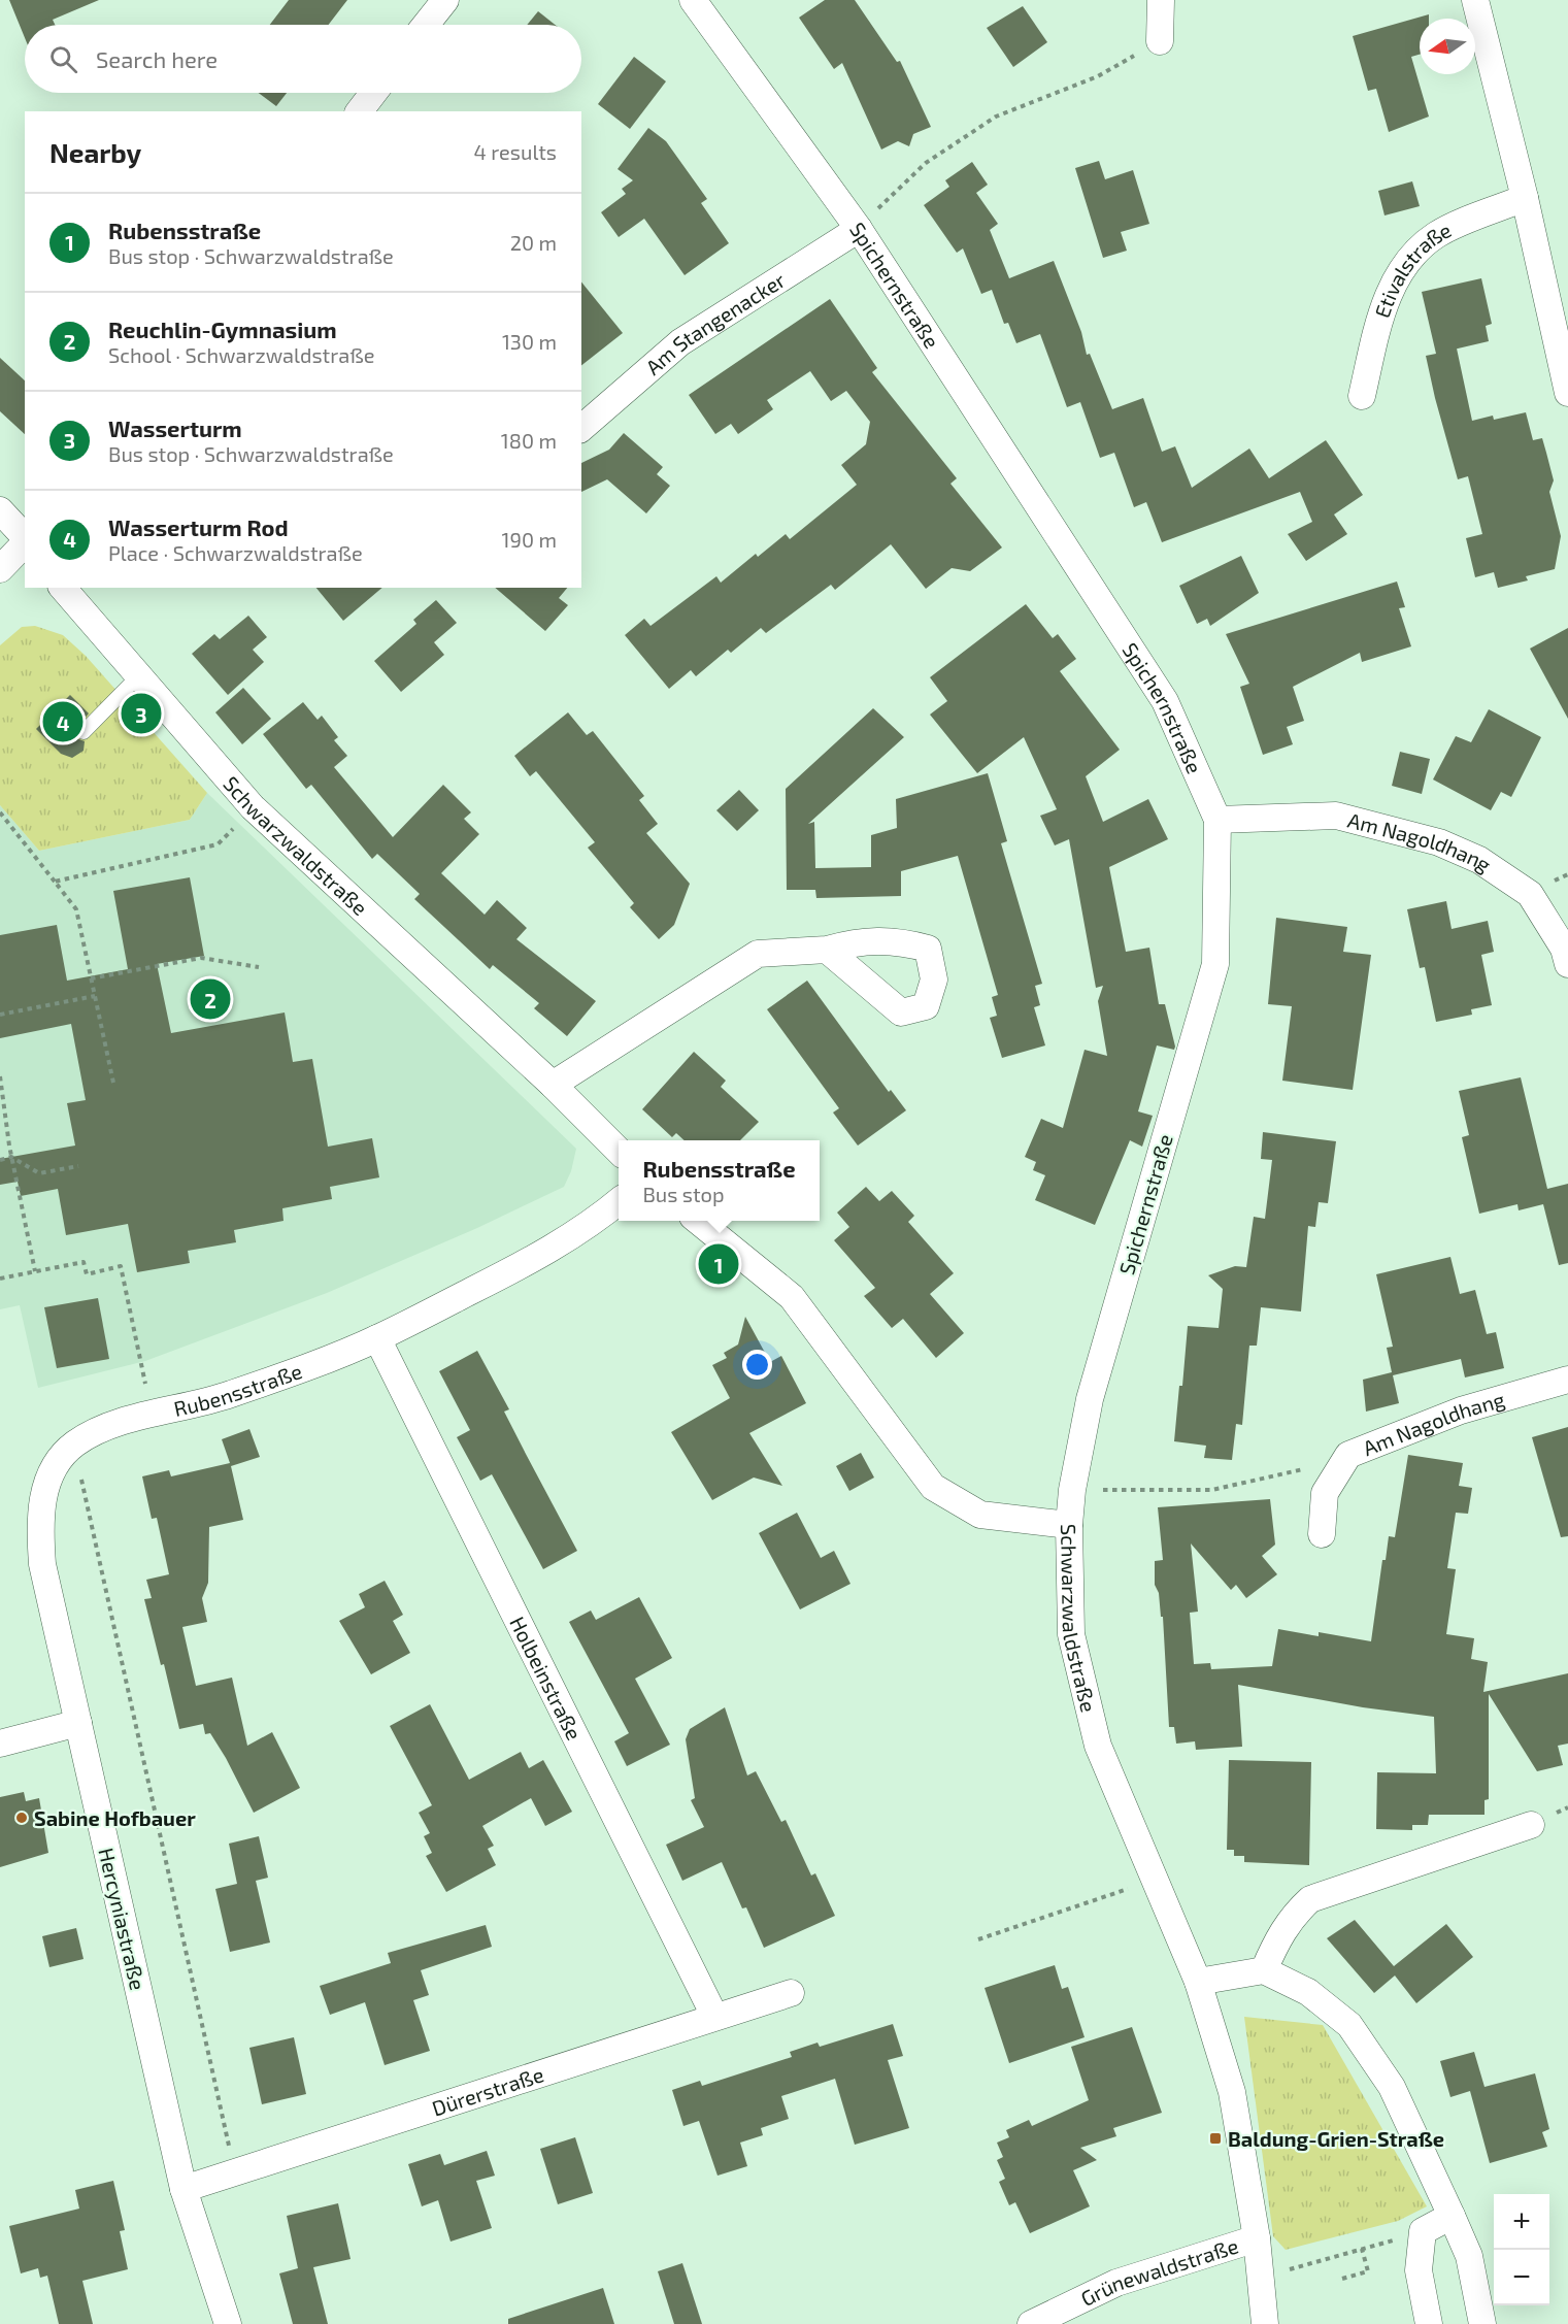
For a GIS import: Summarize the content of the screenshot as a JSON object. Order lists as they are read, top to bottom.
{
  "streets": {
    "street": [
      "Etivalstraße",
      "Spichernstraße",
      "Am Stangenacker",
      "Schwarzwaldstraße",
      "Am Nagoldhang",
      "Rubensstraße",
      "Holbeinstraße",
      "Hercyniastraße",
      "Dürerstraße",
      "Grünewaldstraße"
    ]
  },
  "crossings": [
    ["Spichernstraße", "Am Stangenacker"],
    ["Spichernstraße", "Schwarzwaldstraße"],
    ["Spichernstraße", "Am Nagoldhang"],
    ["Rubensstraße", "Holbeinstraße"],
    ["Rubensstraße", "Hercyniastraße"],
    ["Holbeinstraße", "Dürerstraße"],
    ["Hercyniastraße", "Dürerstraße"]
  ],
  "places": {
    "other": ["Sabine Hofbauer"],
    "transit": ["Baldung-Grien-Straße"]
  },
  "north": "left",
  "page": {
    "search": "Search here",
    "heading": ["Nearby", "4 results"],
    "list": [
      {
        "mark": "1",
        "name": "Rubensstraße",
        "note": "Bus stop · Schwarzwaldstraße",
        "value": "20 m"
      },
      {
        "mark": "2",
        "name": "Reuchlin-Gymnasium",
        "note": "School · Schwarzwaldstraße",
        "value": "130 m"
      },
      {
        "mark": "3",
        "name": "Wasserturm",
        "note": "Bus stop · Schwarzwaldstraße",
        "value": "180 m"
      },
      {
        "mark": "4",
        "name": "Wasserturm Rod",
        "note": "Place · Schwarzwaldstraße",
        "value": "190 m"
      }
    ],
    "pins": [
      "3",
      "4",
      "2",
      "1"
    ],
    "popup": ["Rubensstraße", "Bus stop"],
    "map_buttons": ["+", "−"]
  }
}
